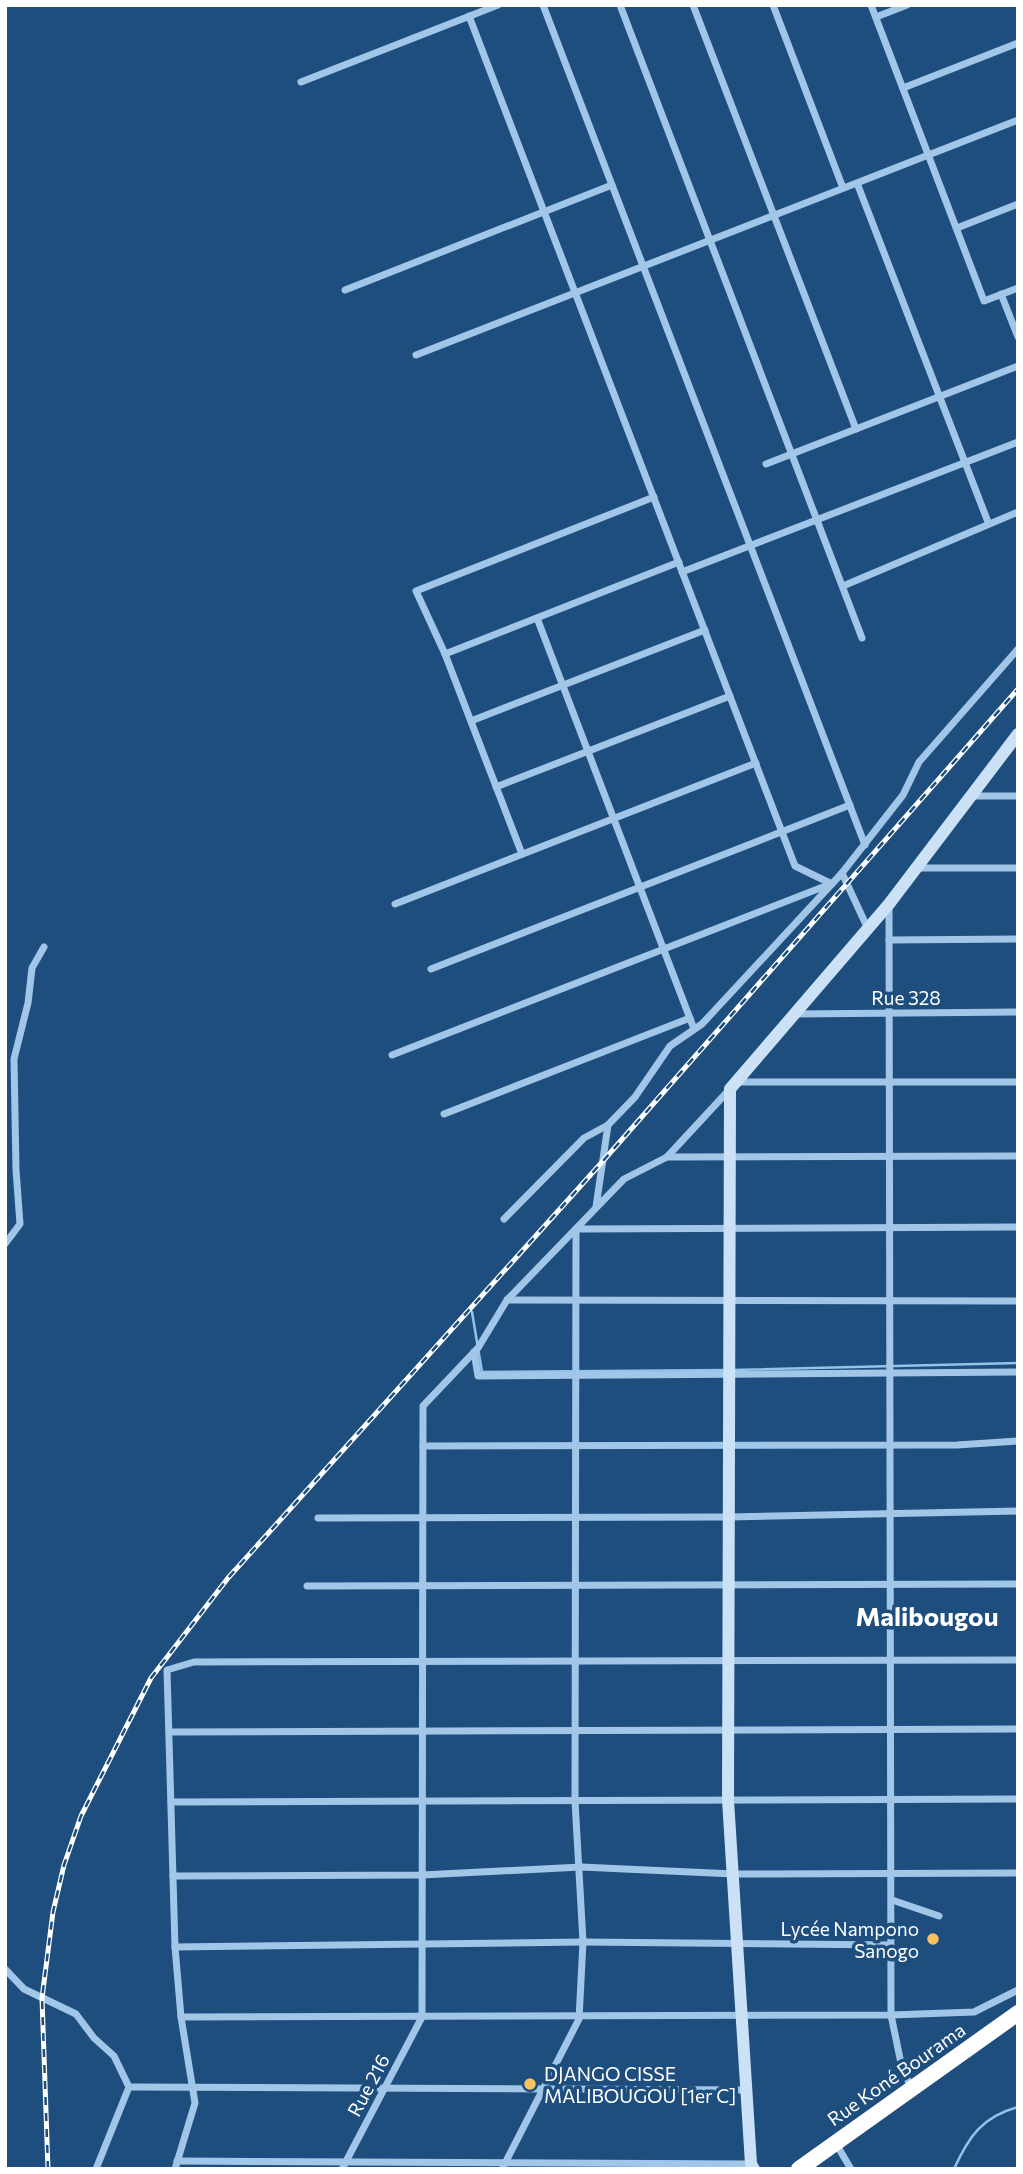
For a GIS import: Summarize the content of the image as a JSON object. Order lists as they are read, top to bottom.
{
  "streets": {
    "highway": ["Rue Koné Bourama"],
    "street": ["Rue 328", "Rue 216"]
  },
  "districts": ["Malibougou"],
  "places": ["Lycée Nampono Sanogo", "DJANGO CISSE MALIBOUGOU [1er C]"]
}
